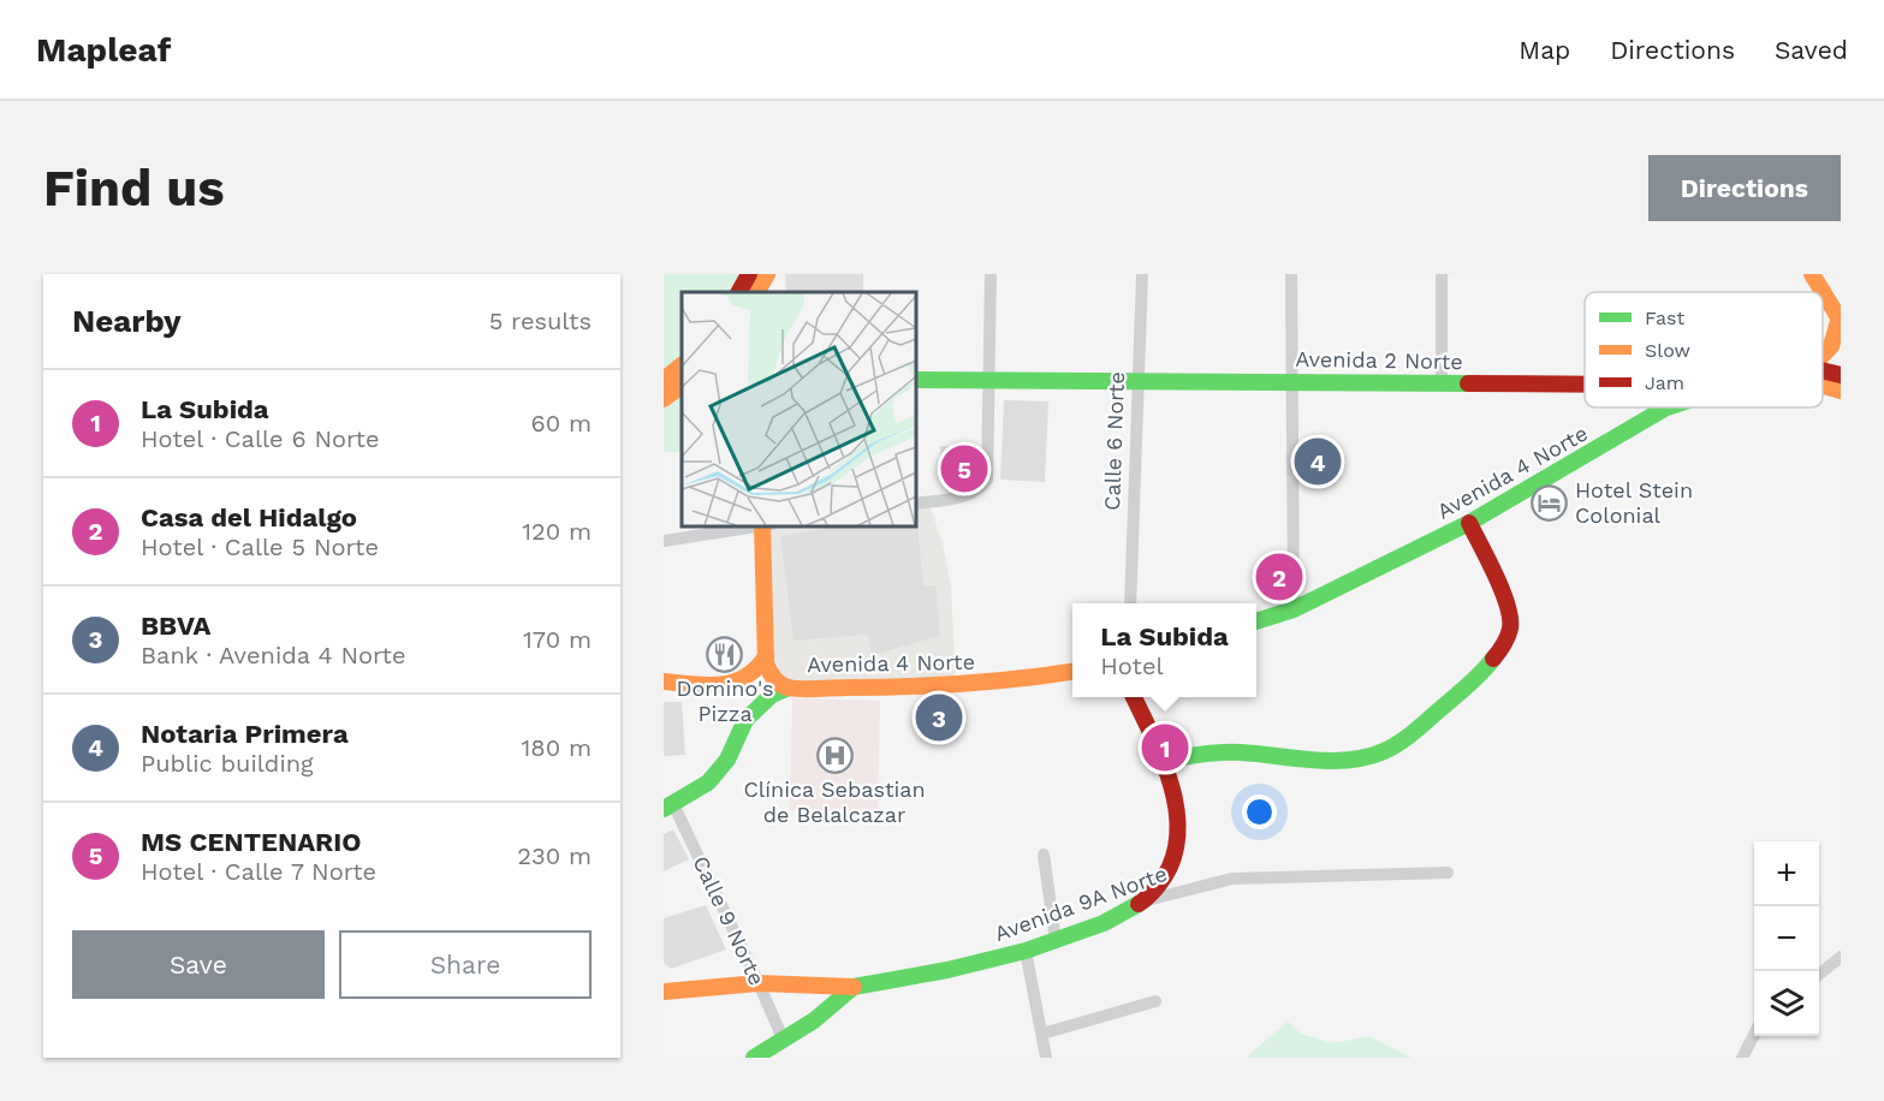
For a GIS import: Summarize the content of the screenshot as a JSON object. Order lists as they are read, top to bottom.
{
  "streets": {
    "main road": ["Avenida 2 Norte", "Avenida 4 Norte", "Avenida 9A Norte"],
    "street": ["Calle 6 Norte", "Calle 9 Norte"]
  },
  "crossings": [
    ["Avenida 2 Norte", "Calle 6 Norte"],
    ["Avenida 9A Norte", "Calle 9 Norte"]
  ],
  "places": {
    "hotel": ["Hotel Stein Colonial"],
    "restaurant": ["Domino's Pizza"],
    "hospital": ["Clínica Sebastian de Belalcazar"]
  },
  "legend": ["Fast", "Slow", "Jam"],
  "page": {
    "header": "Mapleaf",
    "nav": ["Map", "Directions", "Saved"],
    "buttons": [
      "Directions",
      ["Save", "Share"]
    ],
    "title": "Find us",
    "heading": ["Nearby", "5 results"],
    "list": [
      {
        "mark": "1",
        "name": "La Subida",
        "note": "Hotel · Calle 6 Norte",
        "value": "60 m"
      },
      {
        "mark": "2",
        "name": "Casa del Hidalgo",
        "note": "Hotel · Calle 5 Norte",
        "value": "120 m"
      },
      {
        "mark": "3",
        "name": "BBVA",
        "note": "Bank · Avenida 4 Norte",
        "value": "170 m"
      },
      {
        "mark": "4",
        "name": "Notaria Primera",
        "note": "Public building",
        "value": "180 m"
      },
      {
        "mark": "5",
        "name": "MS CENTENARIO",
        "note": "Hotel · Calle 7 Norte",
        "value": "230 m"
      }
    ],
    "pins": [
      "4",
      "5",
      "2",
      "3",
      "1"
    ],
    "popup": ["La Subida", "Hotel"],
    "map_buttons": ["+", "−"]
  }
}
